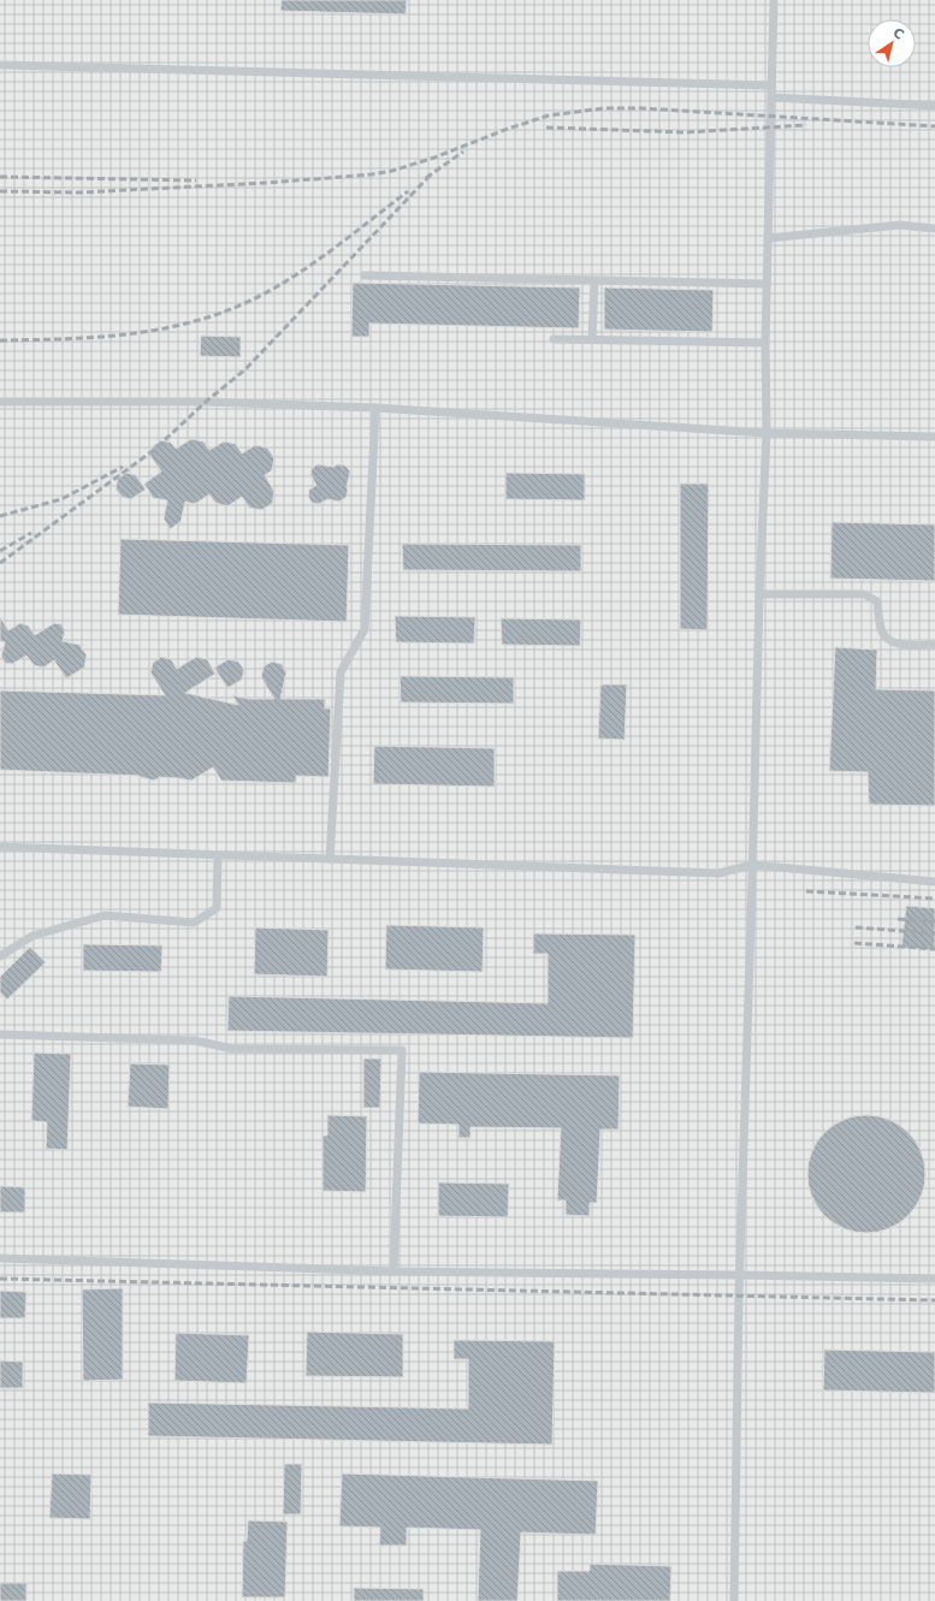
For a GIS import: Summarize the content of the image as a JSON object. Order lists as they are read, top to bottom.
{
  "north": "top right"
}
